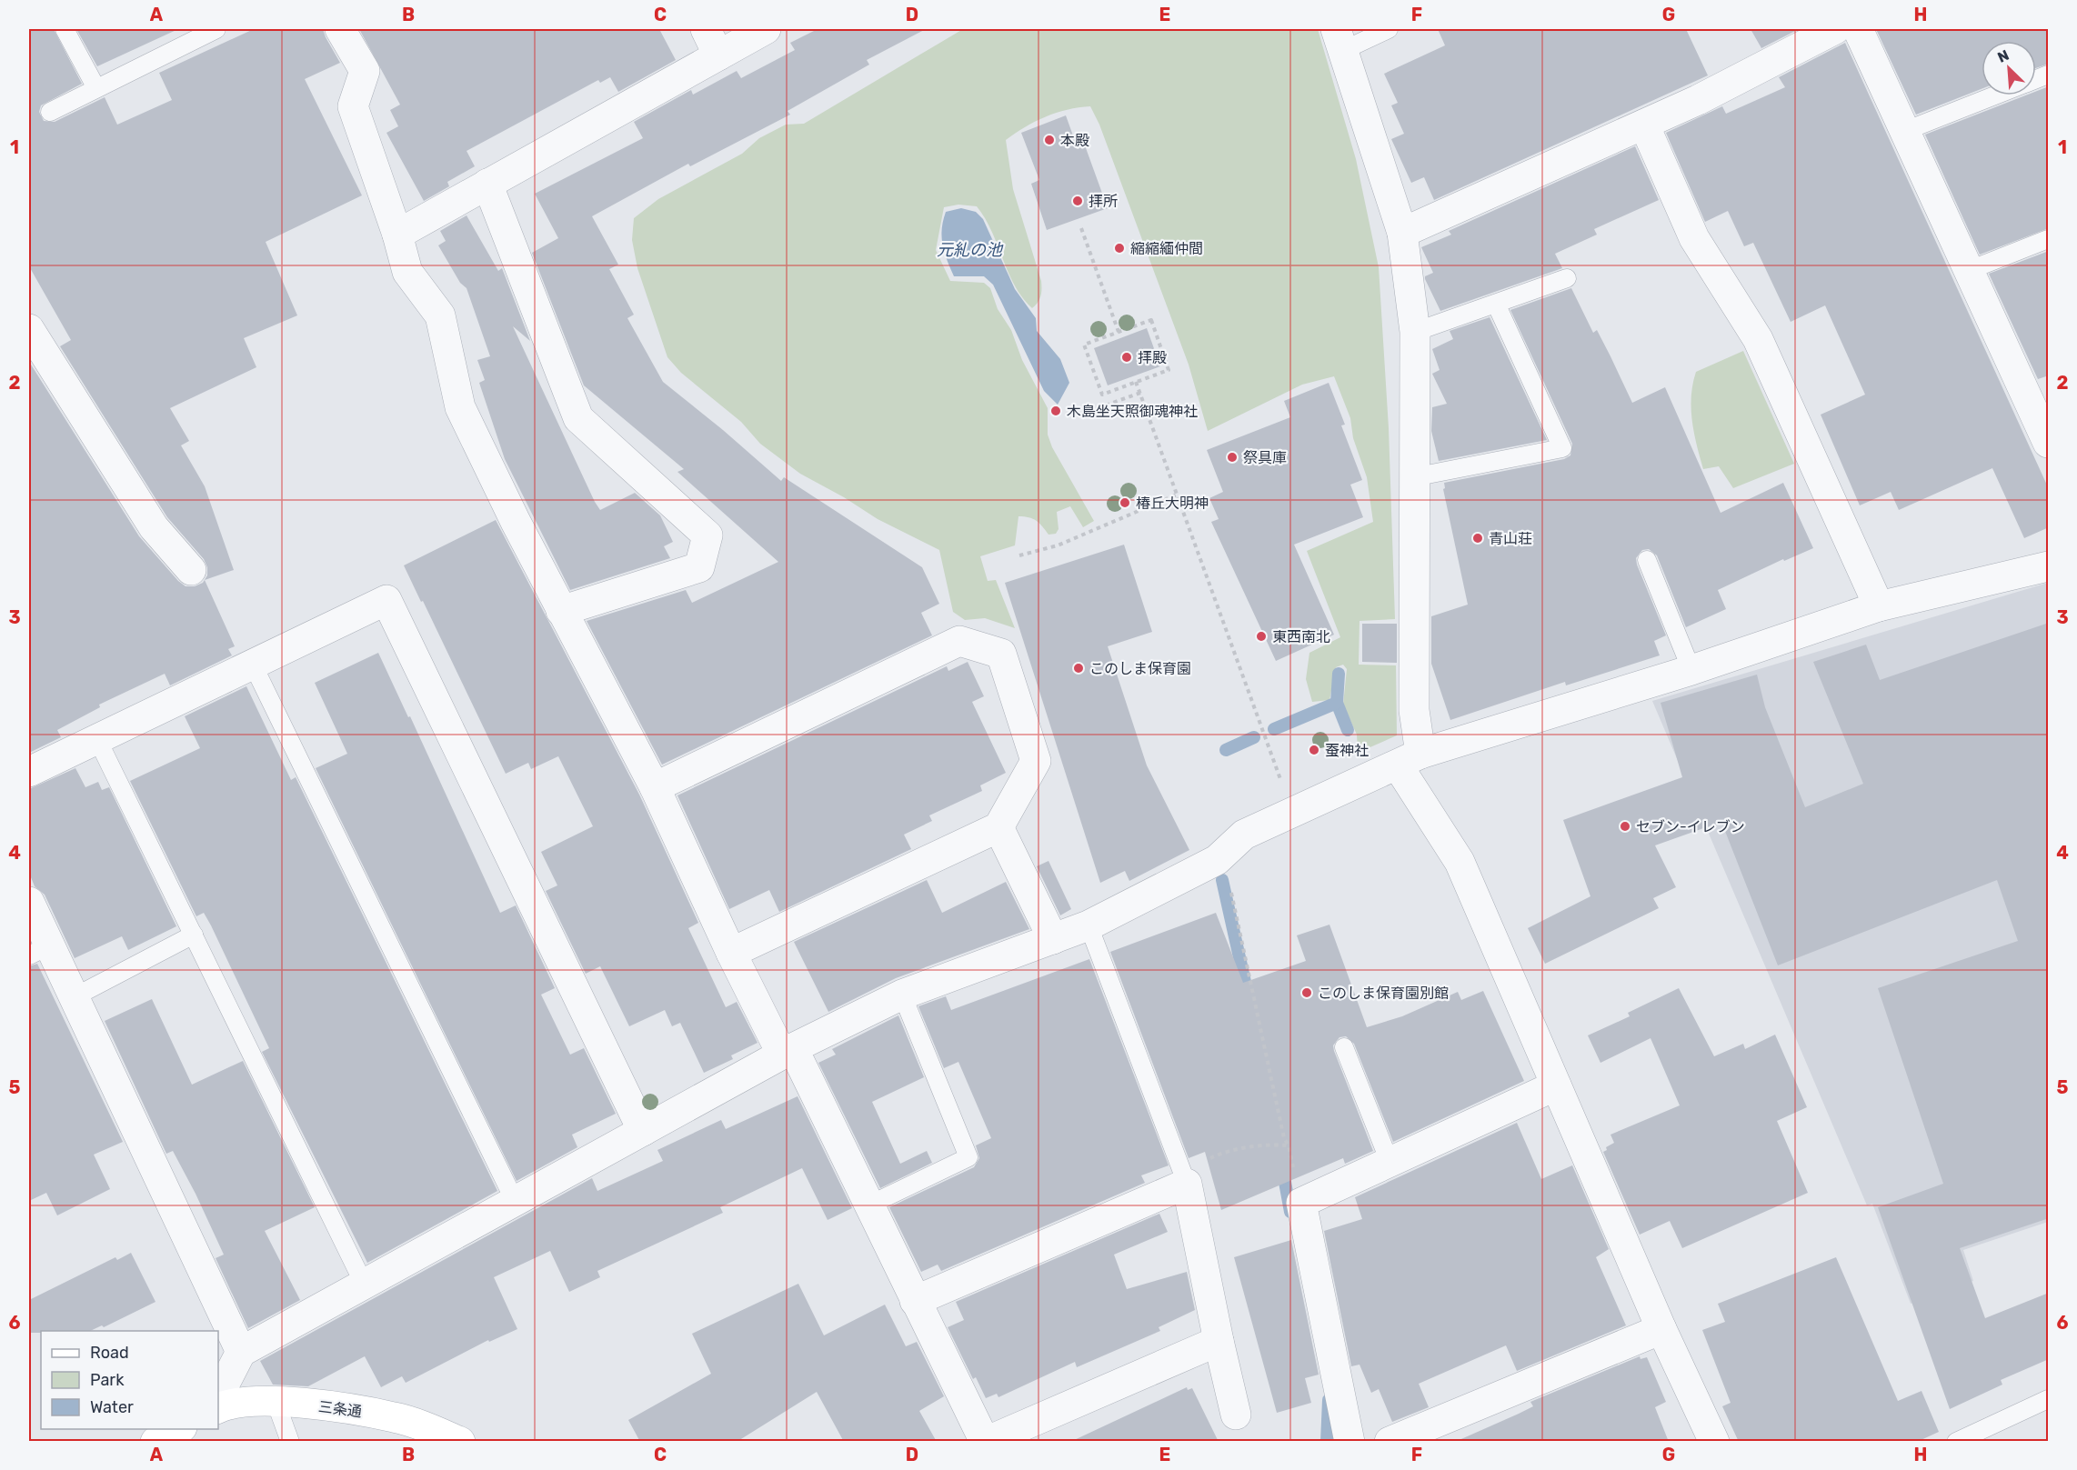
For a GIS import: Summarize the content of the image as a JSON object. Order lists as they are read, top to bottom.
{
  "streets": {
    "main road": ["三条通"]
  },
  "water": ["元糺の池"],
  "places": [
    "本殿",
    "拝所",
    "縮縮緬仲間",
    "拝殿",
    "木島坐天照御魂神社",
    "祭具庫",
    "椿丘大明神",
    "青山荘",
    "東西南北",
    "このしま保育園",
    "蚕神社",
    "セブン-イレブン",
    "このしま保育園別館"
  ],
  "legend": ["Road", "Park", "Water"],
  "north": "top left",
  "grid": {
    "columns": [
      "A",
      "B",
      "C",
      "D",
      "E",
      "F",
      "G",
      "H"
    ],
    "rows": [
      "1",
      "2",
      "3",
      "4",
      "5",
      "6"
    ]
  }
}
